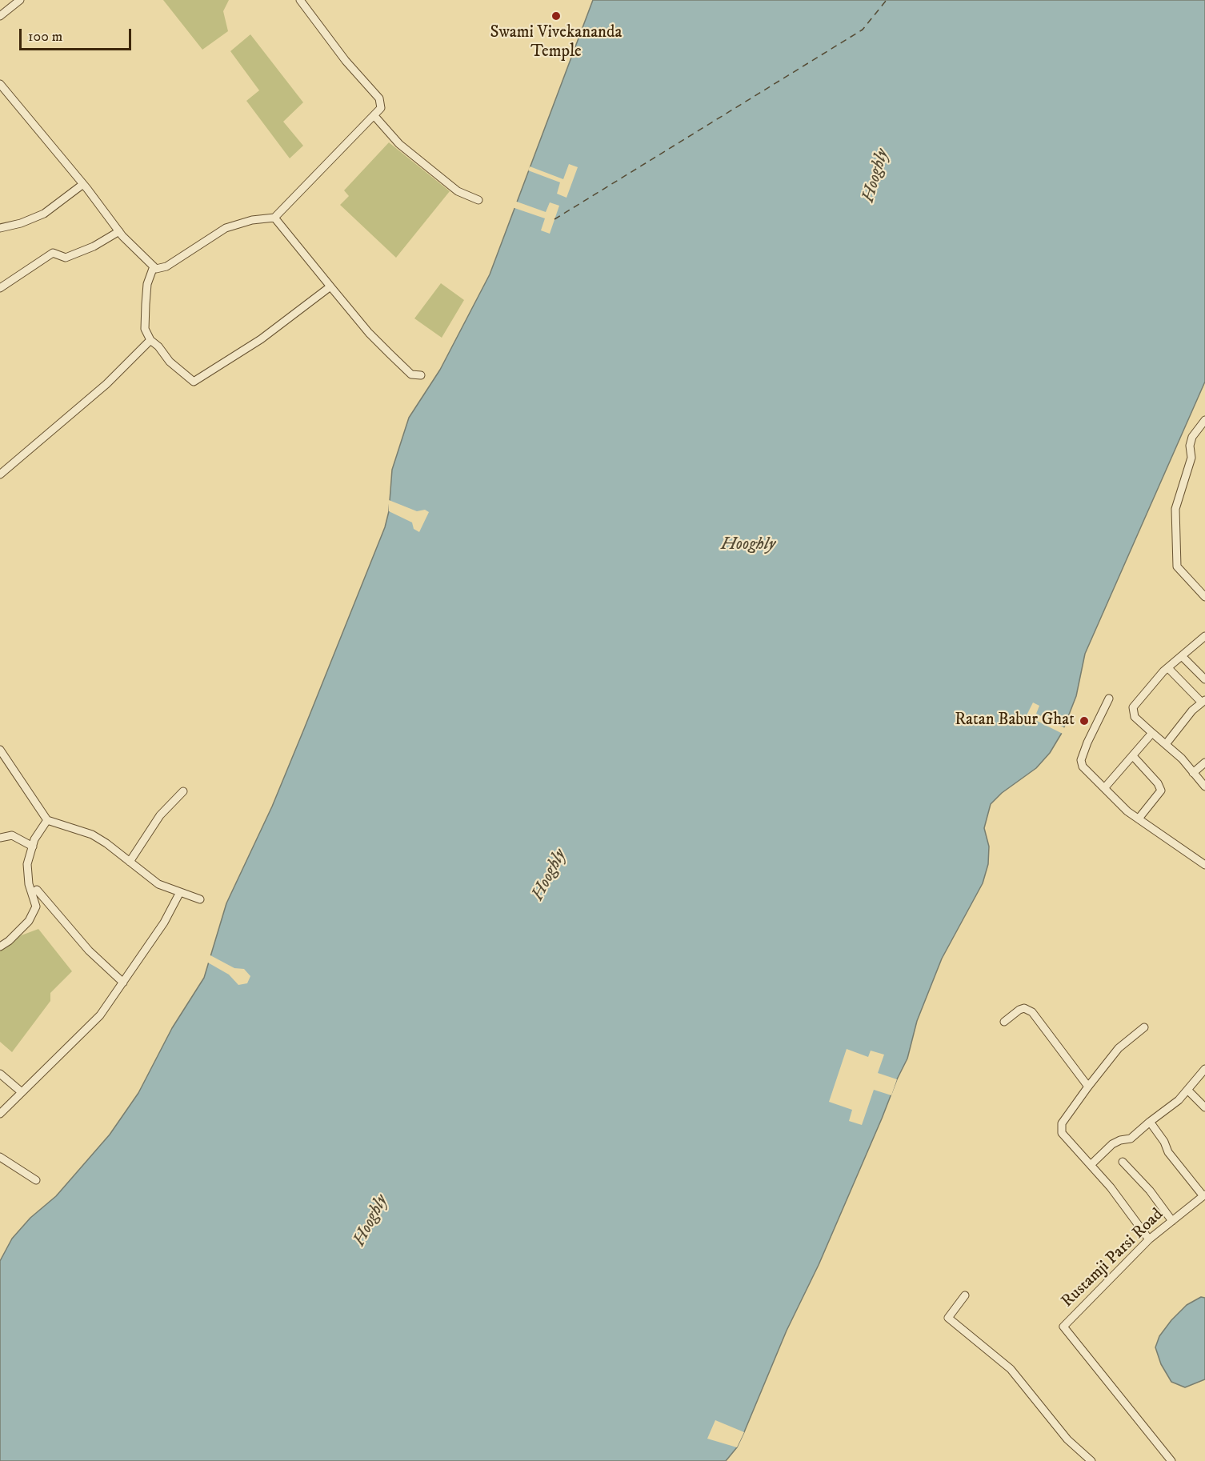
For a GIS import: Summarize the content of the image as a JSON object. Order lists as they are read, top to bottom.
{
  "streets": {
    "street": ["Rustamji Parsi Road"]
  },
  "water": ["Hooghly"],
  "places": ["Swami Vivekananda Temple", "Ratan Babur Ghat"],
  "scale_bar": "100 m"
}
